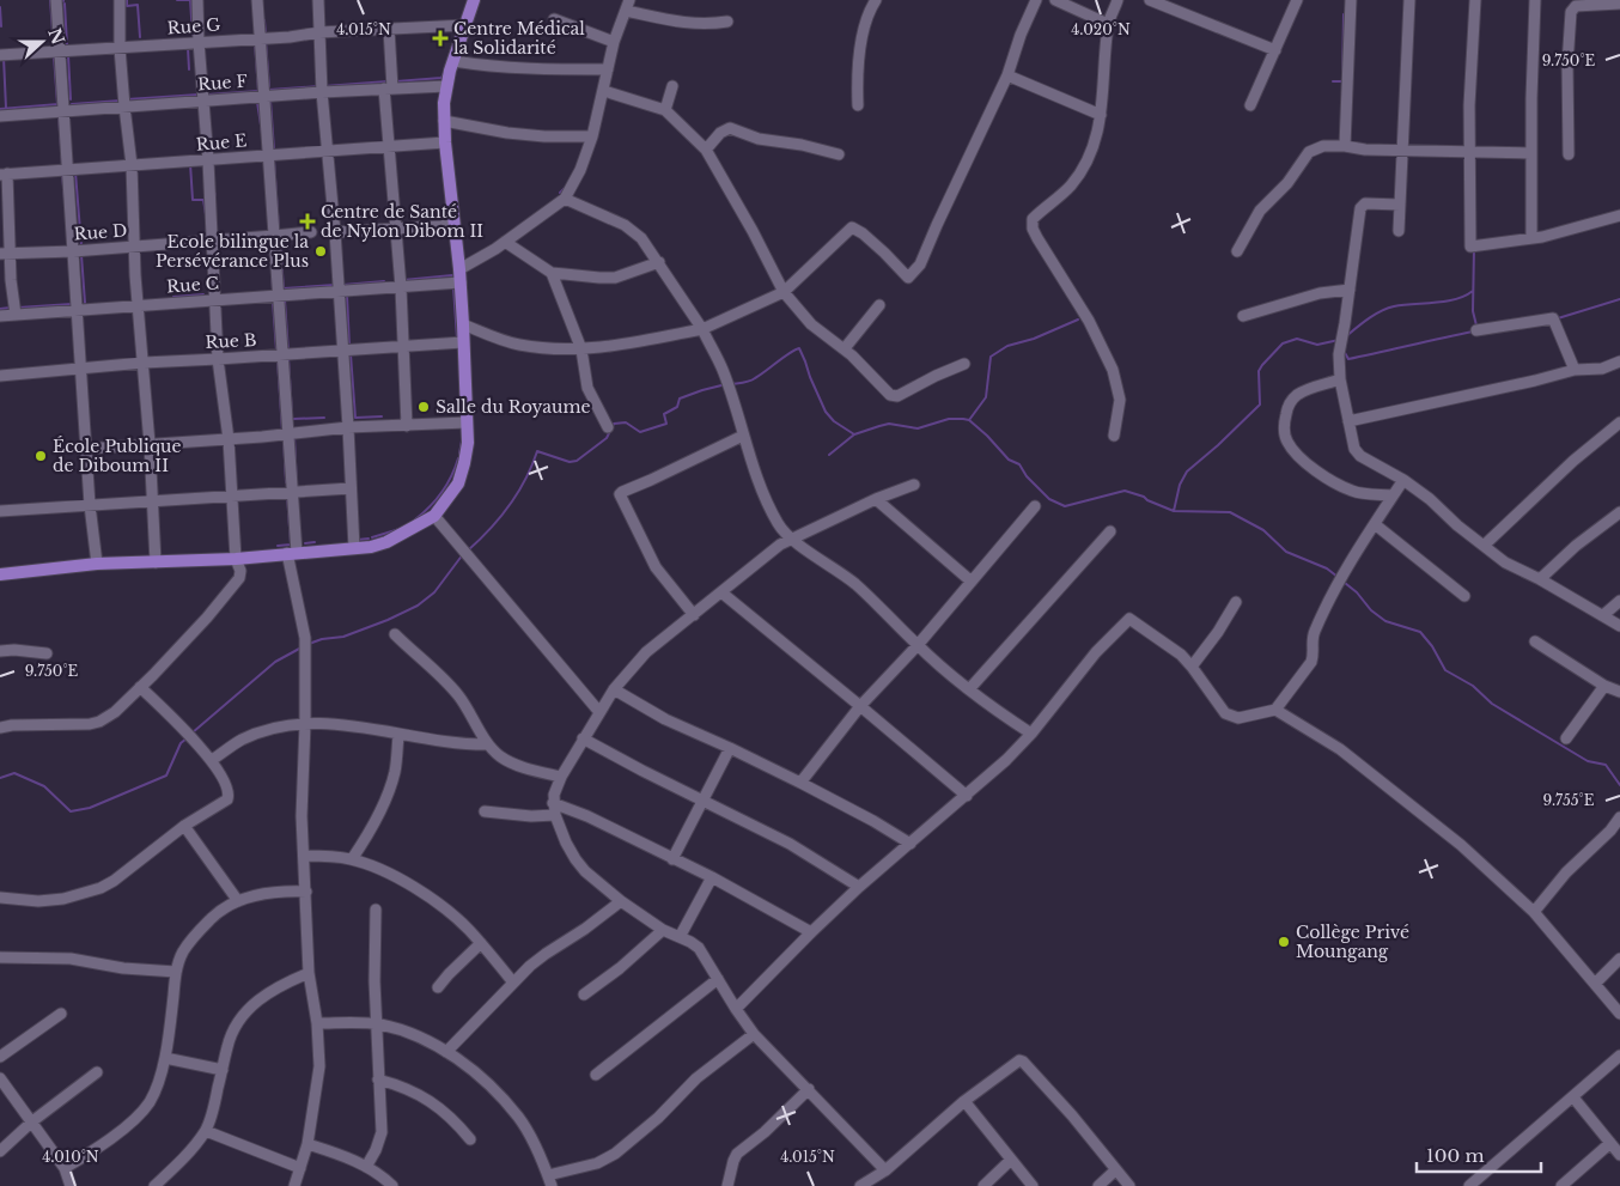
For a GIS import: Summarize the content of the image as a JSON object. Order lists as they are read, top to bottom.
{
  "streets": {
    "street": [
      "Rue G",
      "Rue F",
      "Rue E",
      "Rue D",
      "Rue C",
      "Rue B"
    ]
  },
  "places": {
    "health": ["Centre Médical la Solidarité", "Centre de Santé de Nylon Dibom II"],
    "other": [
      "Ecole bilingue la Persévérance Plus",
      "Salle du Royaume",
      "École Publique de Diboum II",
      "Collège Privé Moungang"
    ]
  },
  "scale_bar": "100 m",
  "north": "right",
  "coordinates": [
    "4.015°N",
    "4.020°N",
    "9.750°E",
    "9.755°E",
    "4.010°N"
  ]
}
